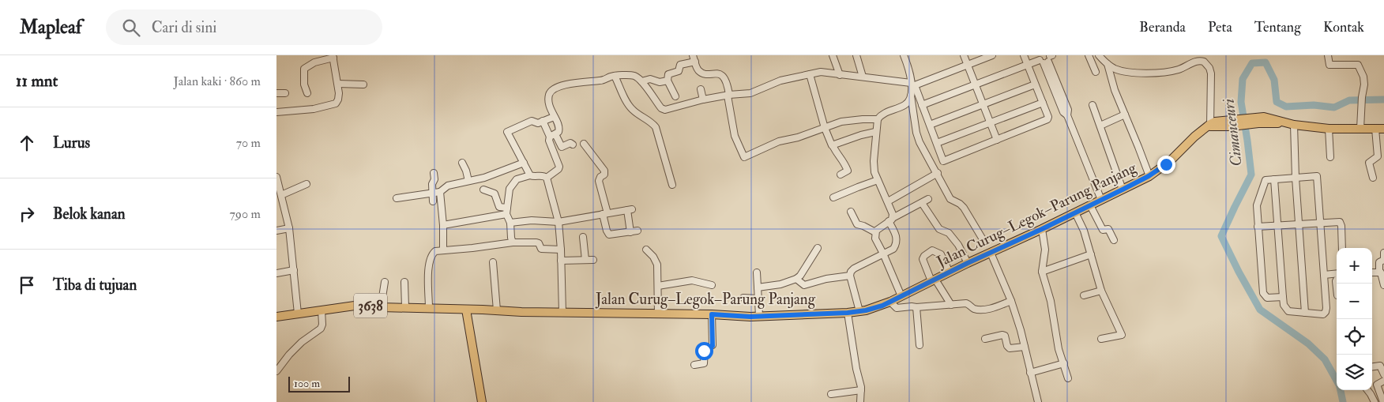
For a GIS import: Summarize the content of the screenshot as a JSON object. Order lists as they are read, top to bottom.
{
  "streets": {
    "main road": ["Jalan Curug–Legok–Parung Panjang", "3638"]
  },
  "water": ["Cimanceuri"],
  "scale_bar": "100 m",
  "page": {
    "header": "Mapleaf",
    "search": "Cari di sini",
    "nav": [
      "Beranda",
      "Peta",
      "Tentang",
      "Kontak"
    ],
    "heading": ["11 mnt", "Jalan kaki · 860 m"],
    "list": [
      ["Lurus", "70 m"],
      ["Belok kanan", "790 m"],
      "Tiba di tujuan"
    ],
    "map_buttons": ["+", "−"],
    "scale": "100 m"
  }
}
